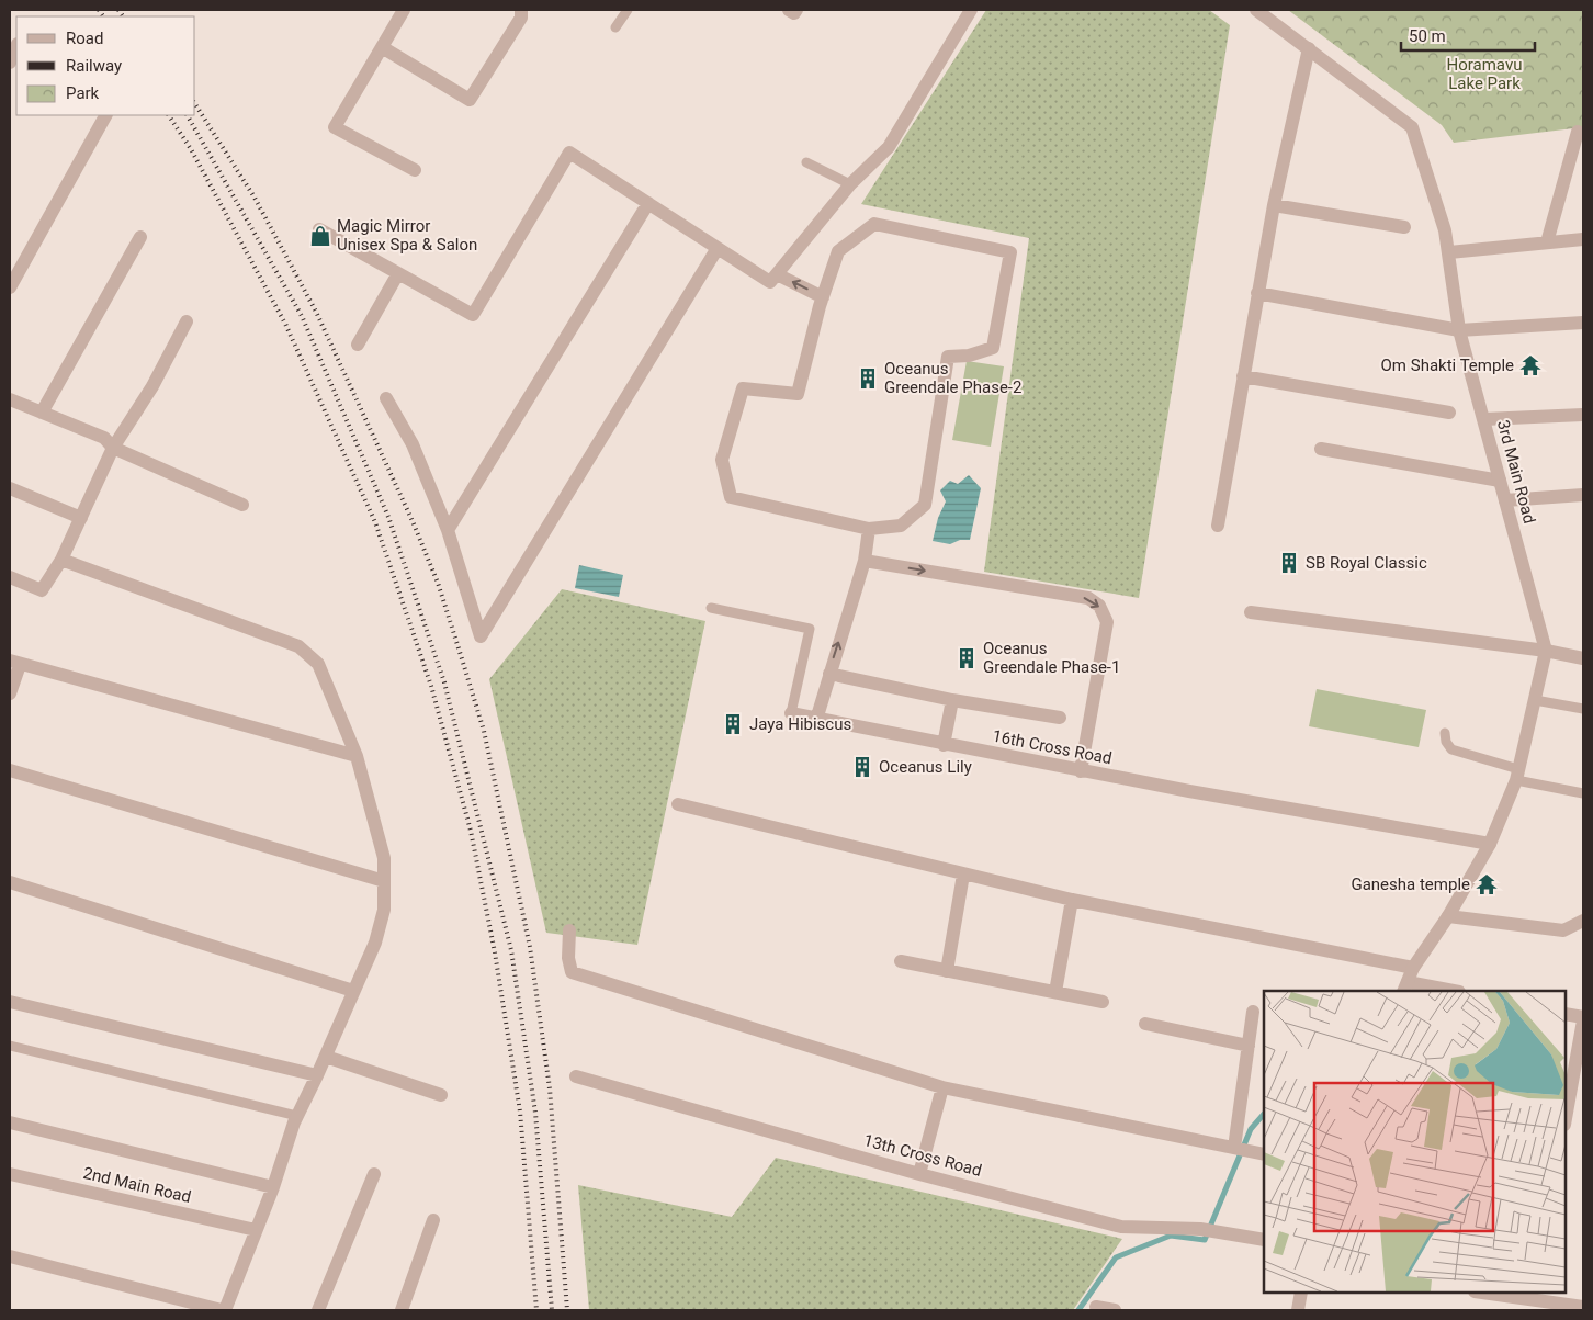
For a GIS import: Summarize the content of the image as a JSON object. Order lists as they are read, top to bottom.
{
  "streets": {
    "street": [
      "3rd Main Road",
      "16th Cross Road",
      "13th Cross Road",
      "2nd Main Road"
    ]
  },
  "crossings": [
    ["3rd Main Road", "16th Cross Road"]
  ],
  "parks": ["Horamavu Lake Park"],
  "places": {
    "shop": ["Magic Mirror Unisex Spa & Salon"],
    "temple": ["Om Shakti Temple", "Ganesha temple"],
    "building": [
      "Oceanus Greendale Phase-2",
      "SB Royal Classic",
      "Oceanus Greendale Phase-1",
      "Jaya Hibiscus",
      "Oceanus Lily"
    ]
  },
  "legend": ["Road", "Railway", "Park"],
  "scale_bar": "50 m"
}
